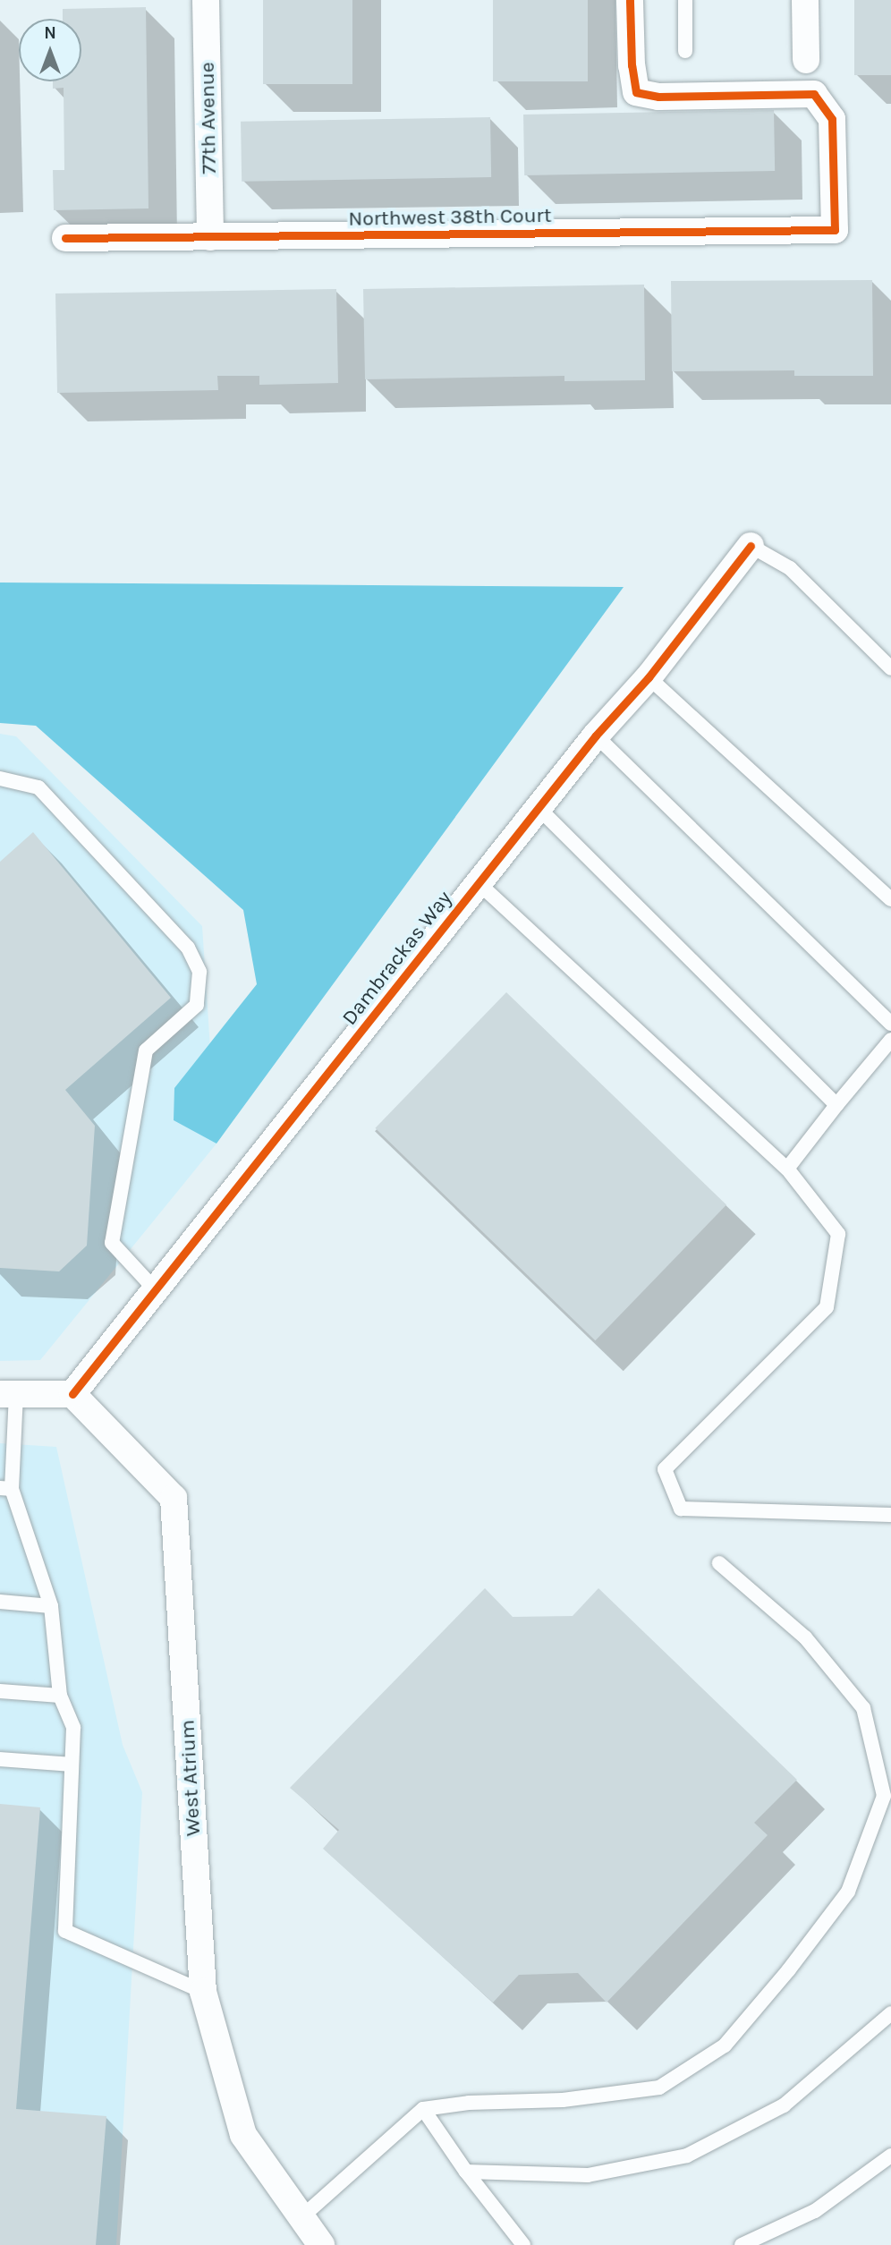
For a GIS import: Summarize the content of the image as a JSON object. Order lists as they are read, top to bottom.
{
  "streets": {
    "street": [
      "77th Avenue",
      "Northwest 38th Court",
      "Dambrackas Way",
      "West Atrium"
    ]
  },
  "crossings": [
    ["77th Avenue", "Northwest 38th Court"],
    ["Dambrackas Way", "West Atrium"]
  ],
  "north": "top"
}
